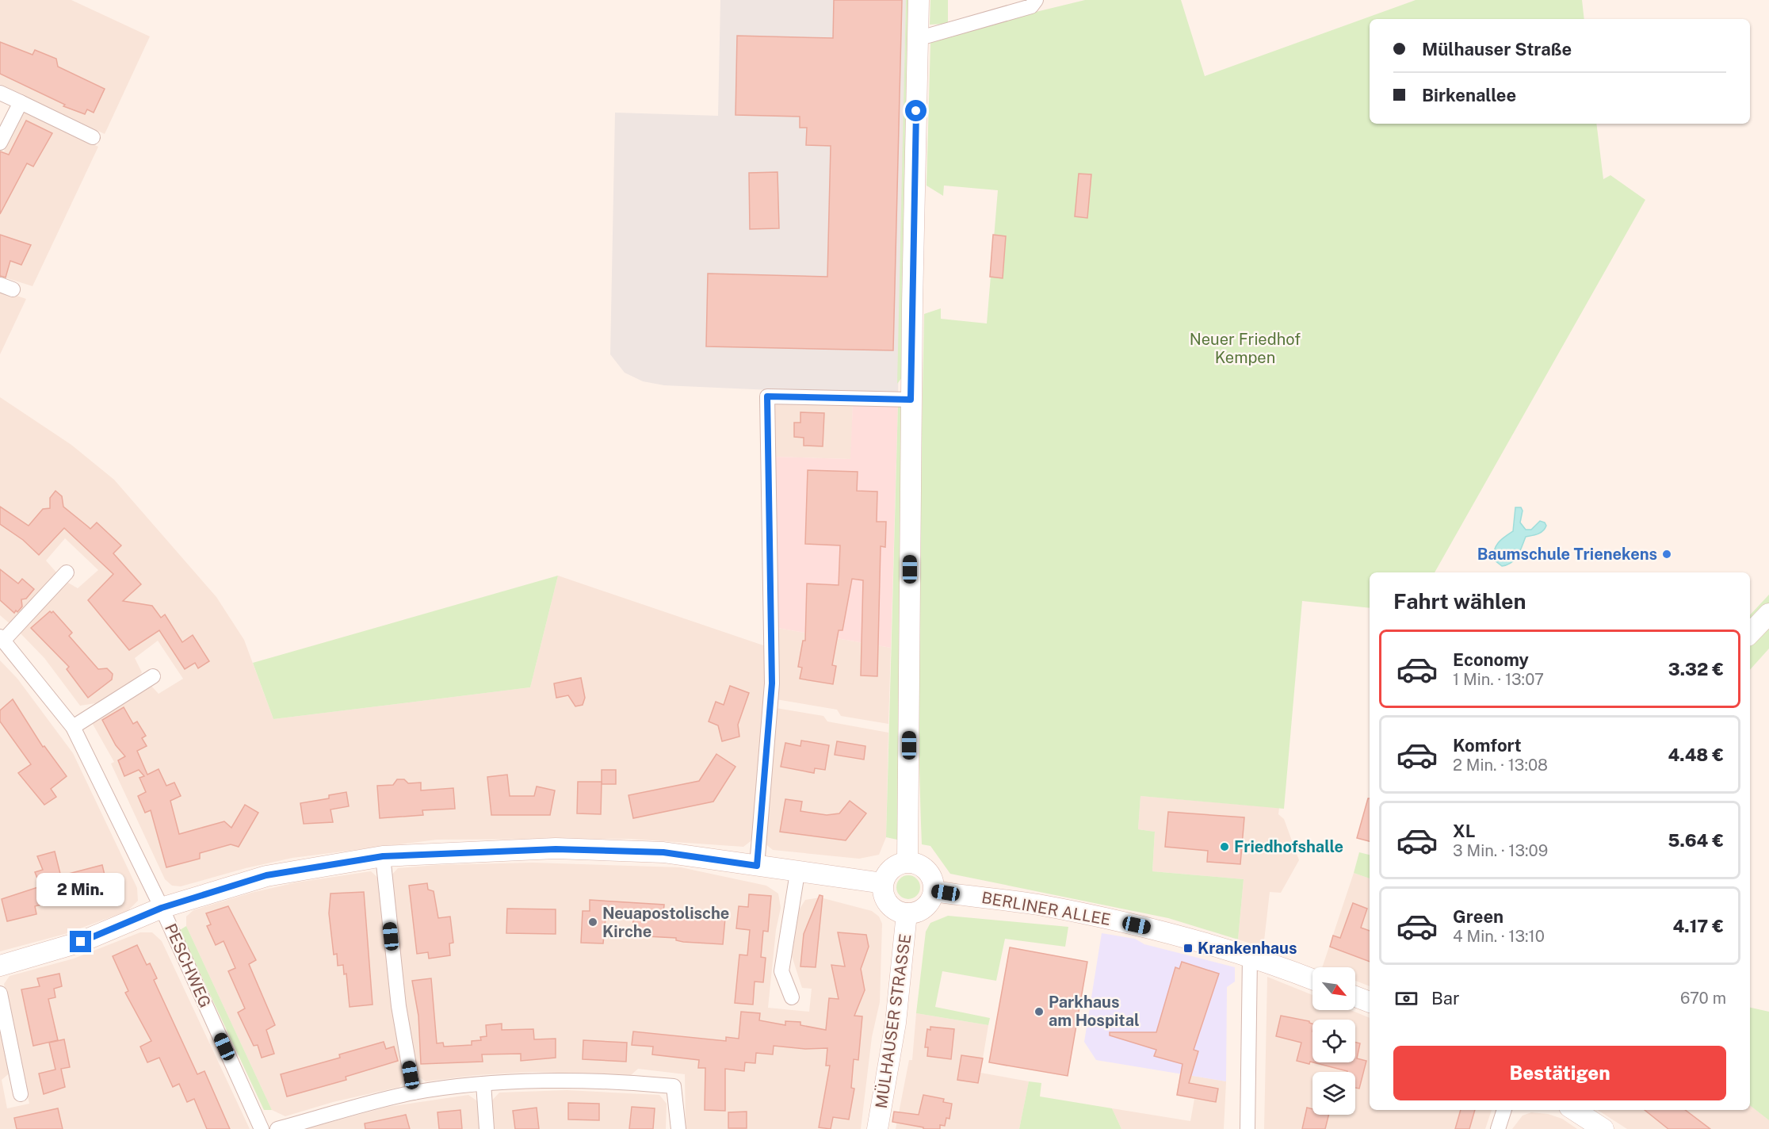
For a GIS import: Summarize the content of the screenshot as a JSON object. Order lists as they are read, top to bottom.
{
  "streets": {
    "street": ["BERLINER ALLEE", "PESCHWEG", "MÜLHAUSER STRASSE"]
  },
  "crossings": [
    ["BERLINER ALLEE", "MÜLHAUSER STRASSE"]
  ],
  "parks": ["Neuer Friedhof Kempen"],
  "places": {
    "other": [
      "Baumschule Trienekens",
      "Friedhofshalle",
      "Neuapostolische Kirche",
      "Parkhaus am Hospital"
    ],
    "transit": ["Krankenhaus"]
  },
  "north": "bottom right",
  "page": {
    "banner": ["Mülhauser Straße", "Birkenallee"],
    "heading": "Fahrt wählen",
    "list": [
      {
        "name": "Economy",
        "note": "1 Min. · 13:07",
        "value": "3.32 €"
      },
      {
        "name": "Komfort",
        "note": "2 Min. · 13:08",
        "value": "4.48 €"
      },
      {
        "name": "XL",
        "note": "3 Min. · 13:09",
        "value": "5.64 €"
      },
      {
        "name": "Green",
        "note": "4 Min. · 13:10",
        "value": "4.17 €"
      }
    ],
    "bubble": "2 Min.",
    "pay": ["Bar", "670 m"],
    "buttons": "Bestätigen"
  }
}
